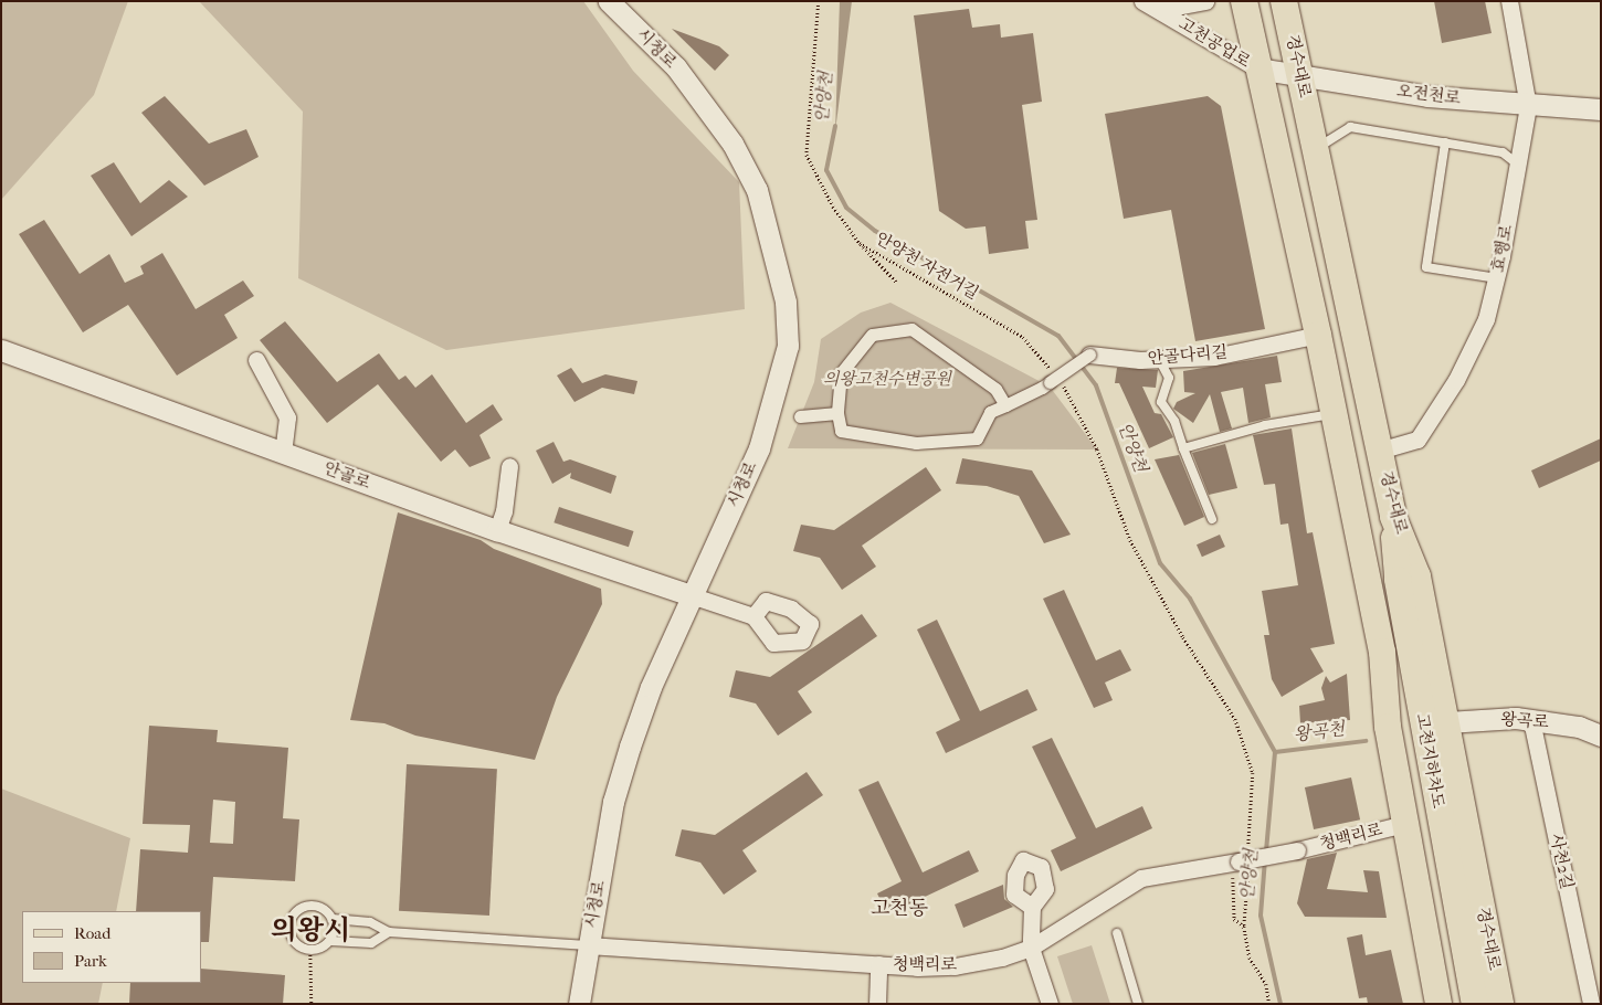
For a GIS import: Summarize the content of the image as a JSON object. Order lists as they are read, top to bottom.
{
  "streets": {
    "main road": ["경수대로", "고천지하차도"],
    "street": [
      "고천공업로",
      "시청로",
      "오전천로",
      "효행로",
      "안골다리길",
      "안골로",
      "왕곡로",
      "청백리로",
      "사천2길"
    ],
    "path": ["안양천 자전거길"]
  },
  "crossings": [
    ["고천공업로", "오전천로"],
    ["시청로", "안골로"],
    ["시청로", "청백리로"],
    ["경수대로", "오전천로"],
    ["경수대로", "효행로"],
    ["경수대로", "왕곡로"],
    ["경수대로", "고천지하차도"],
    ["오전천로", "효행로"],
    ["왕곡로", "사천2길"]
  ],
  "districts": ["고천동", "의왕시"],
  "water": ["안양천", "왕곡천"],
  "parks": ["의왕고천수변공원"],
  "legend": ["Road", "Park"]
}
